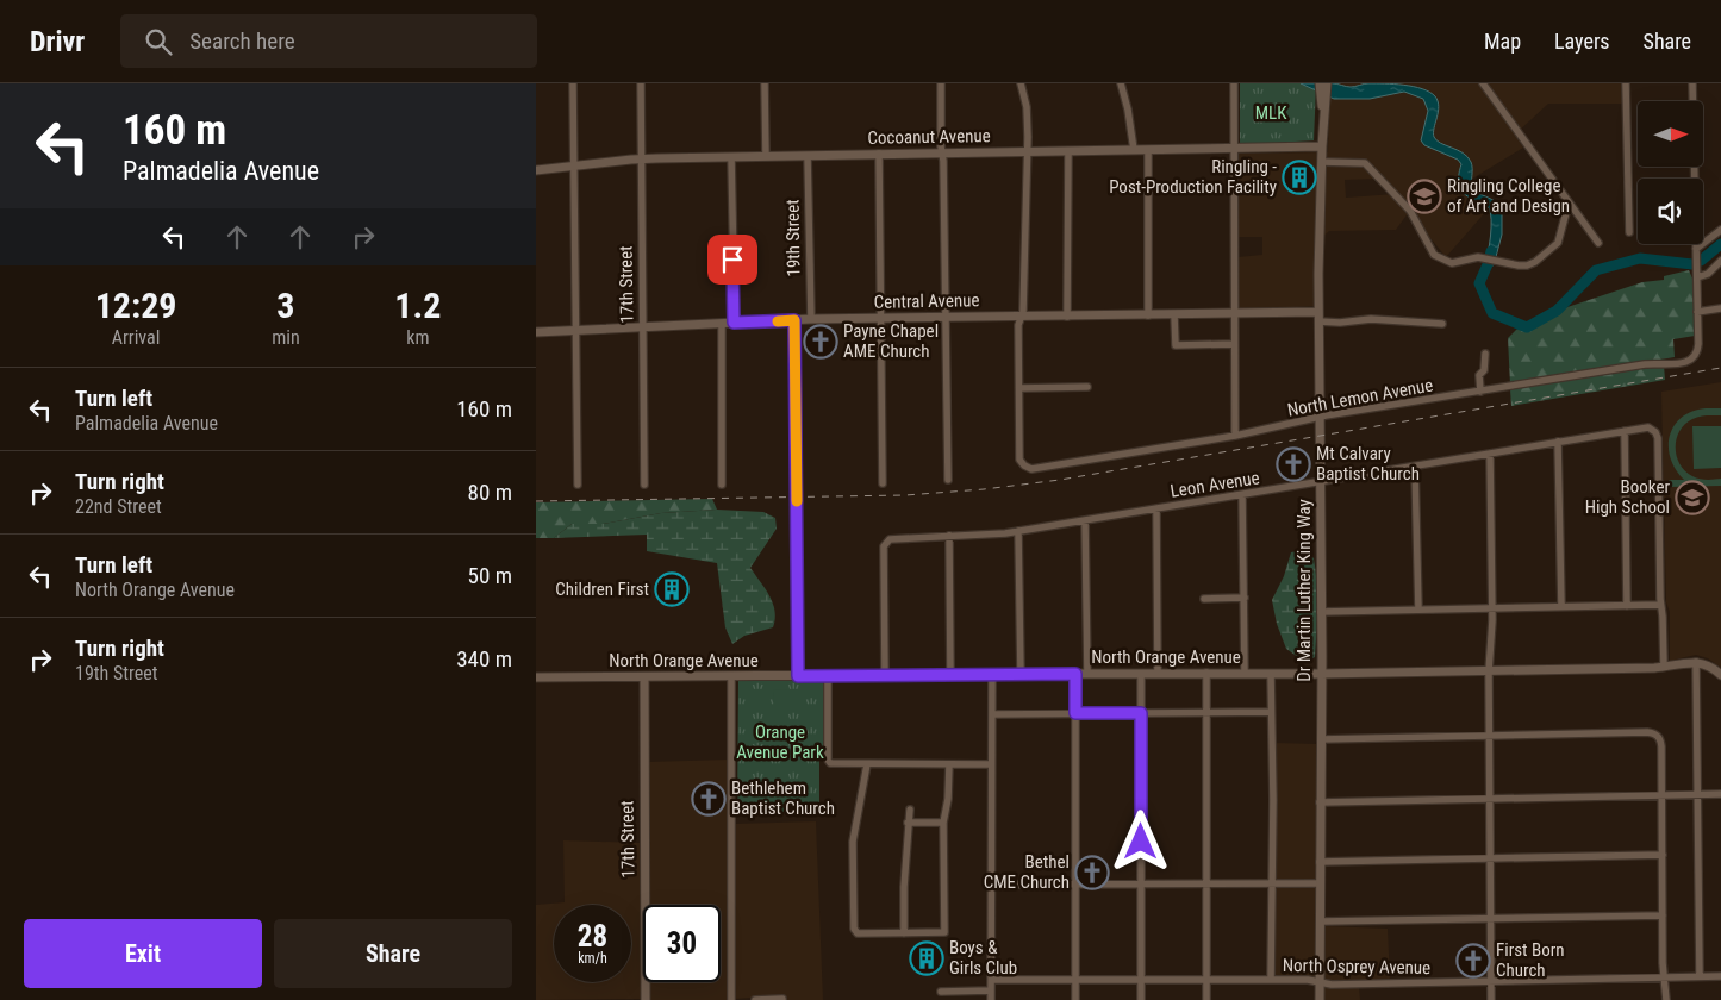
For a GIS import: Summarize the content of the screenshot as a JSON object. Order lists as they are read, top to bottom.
{
  "streets": {
    "street": [
      "Cocoanut Avenue",
      "19th Street",
      "17th Street",
      "Central Avenue",
      "North Lemon Avenue",
      "Leon Avenue",
      "Dr Martin Luther King Way",
      "North Orange Avenue",
      "North Osprey Avenue"
    ]
  },
  "crossings": [
    ["Cocoanut Avenue", "19th Street"],
    ["Cocoanut Avenue", "17th Street"],
    ["Cocoanut Avenue", "Dr Martin Luther King Way"],
    ["19th Street", "Central Avenue"],
    ["17th Street", "Central Avenue"],
    ["17th Street", "North Orange Avenue"],
    ["Central Avenue", "Dr Martin Luther King Way"],
    ["North Lemon Avenue", "Dr Martin Luther King Way"],
    ["Leon Avenue", "Dr Martin Luther King Way"],
    ["Leon Avenue", "North Orange Avenue"],
    ["Dr Martin Luther King Way", "North Orange Avenue"],
    ["Dr Martin Luther King Way", "North Osprey Avenue"]
  ],
  "parks": ["MLK", "Orange Avenue Park"],
  "places": {
    "building": ["Ringling - Post-Production Facility", "Children First", "Boys & Girls Club"],
    "school or university": ["Ringling College of Art and Design", "Booker High School"],
    "church": [
      "Payne Chapel AME Church",
      "Mt Calvary Baptist Church",
      "Bethlehem Baptist Church",
      "Bethel CME Church",
      "First Born Church"
    ]
  },
  "north": "right",
  "page": {
    "header": "Drivr",
    "search": "Search here",
    "nav": ["Map", "Layers", "Share"],
    "turn": ["160 m", "Palmadelia Avenue"],
    "eta": [
      "12:29",
      "Arrival",
      "3",
      "min",
      "1.2",
      "km"
    ],
    "list": [
      {
        "name": "Turn left",
        "note": "Palmadelia Avenue",
        "value": "160 m"
      },
      {
        "name": "Turn right",
        "note": "22nd Street",
        "value": "80 m"
      },
      {
        "name": "Turn left",
        "note": "North Orange Avenue",
        "value": "50 m"
      },
      {
        "name": "Turn right",
        "note": "19th Street",
        "value": "340 m"
      }
    ],
    "speed": "28 km/h",
    "limit": "30",
    "buttons": ["Exit", "Share"]
  }
}
